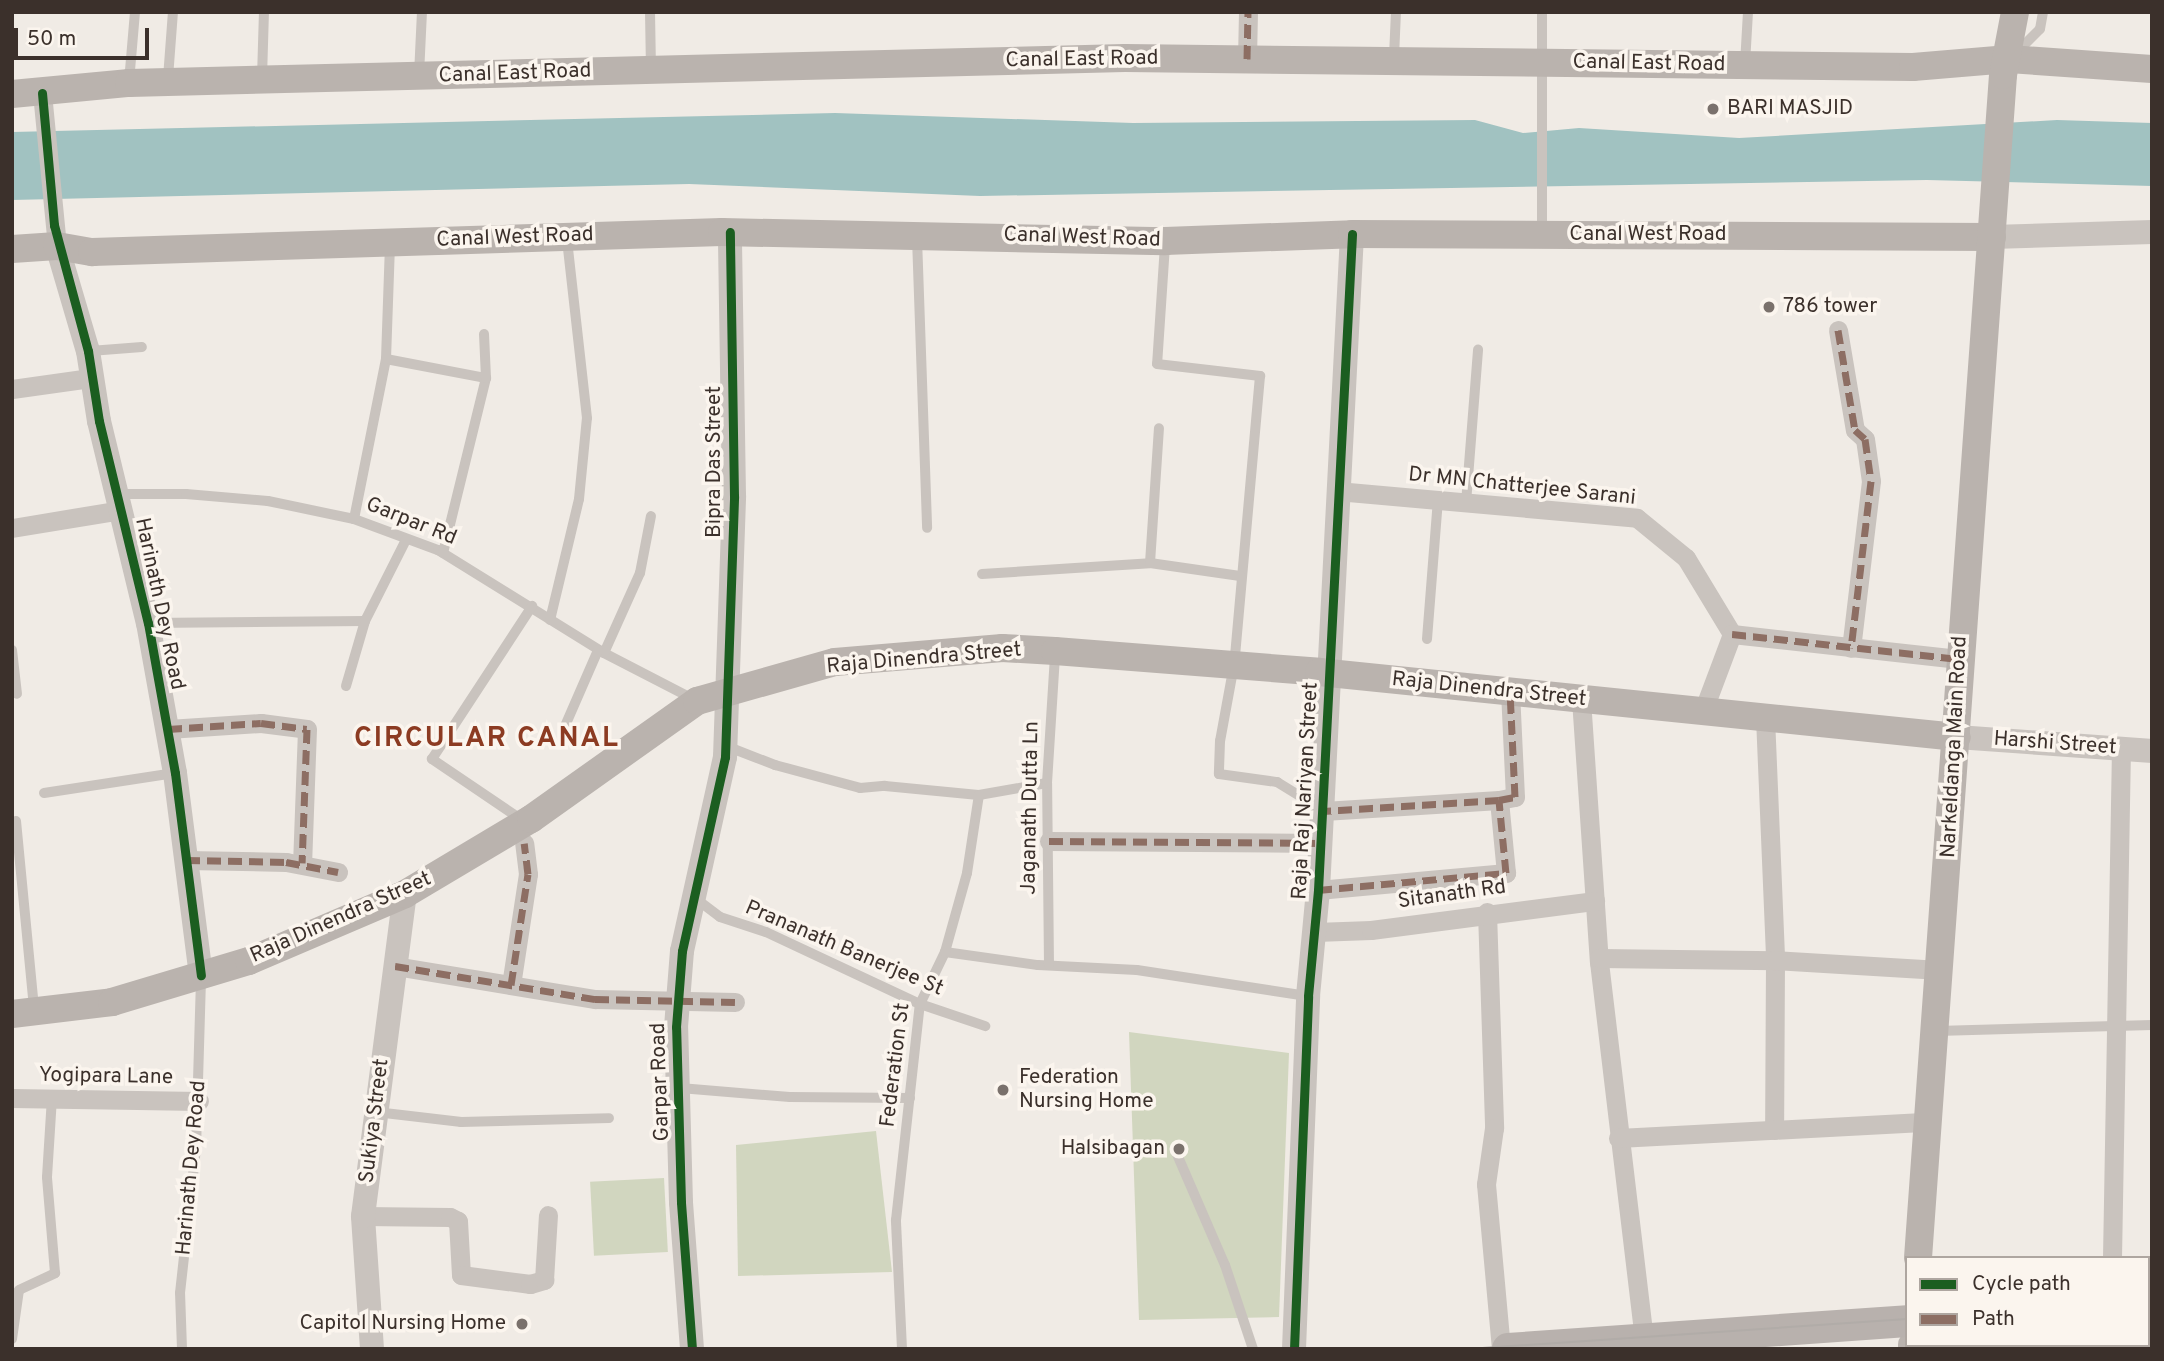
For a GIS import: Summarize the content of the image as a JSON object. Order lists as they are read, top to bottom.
{
  "streets": {
    "main road": [
      "Canal East Road",
      "Canal West Road",
      "Raja Dinendra Street",
      "Narkeldanga Main Road"
    ],
    "street": [
      "Bipra Das Street",
      "Dr MN Chatterjee Sarani",
      "Harinath Dey Road",
      "Harshi Street",
      "Raja Raj Nariyan Street",
      "Sitanath Rd",
      "Yogipara Lane",
      "Garpar Road",
      "Sukiya Street"
    ],
    "lane": [
      "Garpar Rd",
      "Jaganath Dutta Ln",
      "Prananath Banerjee St",
      "Federation St"
    ]
  },
  "crossings": [
    ["Canal East Road", "Narkeldanga Main Road"],
    ["Canal West Road", "Bipra Das Street"],
    ["Canal West Road", "Harinath Dey Road"],
    ["Canal West Road", "Narkeldanga Main Road"],
    ["Canal West Road", "Raja Raj Nariyan Street"],
    ["Bipra Das Street", "Raja Dinendra Street"],
    ["Bipra Das Street", "Garpar Road"],
    ["Dr MN Chatterjee Sarani", "Raja Raj Nariyan Street"],
    ["Garpar Rd", "Harinath Dey Road"],
    ["Garpar Rd", "Raja Dinendra Street"],
    ["Harinath Dey Road", "Raja Dinendra Street"],
    ["Harinath Dey Road", "Yogipara Lane"],
    ["Raja Dinendra Street", "Harshi Street"],
    ["Raja Dinendra Street", "Narkeldanga Main Road"],
    ["Raja Dinendra Street", "Raja Raj Nariyan Street"],
    ["Raja Dinendra Street", "Jaganath Dutta Ln"],
    ["Raja Dinendra Street", "Garpar Road"],
    ["Raja Dinendra Street", "Sukiya Street"],
    ["Harshi Street", "Narkeldanga Main Road"],
    ["Raja Raj Nariyan Street", "Sitanath Rd"],
    ["Prananath Banerjee St", "Federation St"],
    ["Prananath Banerjee St", "Garpar Road"]
  ],
  "districts": ["CIRCULAR CANAL"],
  "places": [
    "BARI MASJID",
    "786 tower",
    "Federation Nursing Home",
    "Halsibagan",
    "Capitol Nursing Home"
  ],
  "legend": ["Cycle path", "Path"],
  "scale_bar": "50 m"
}
